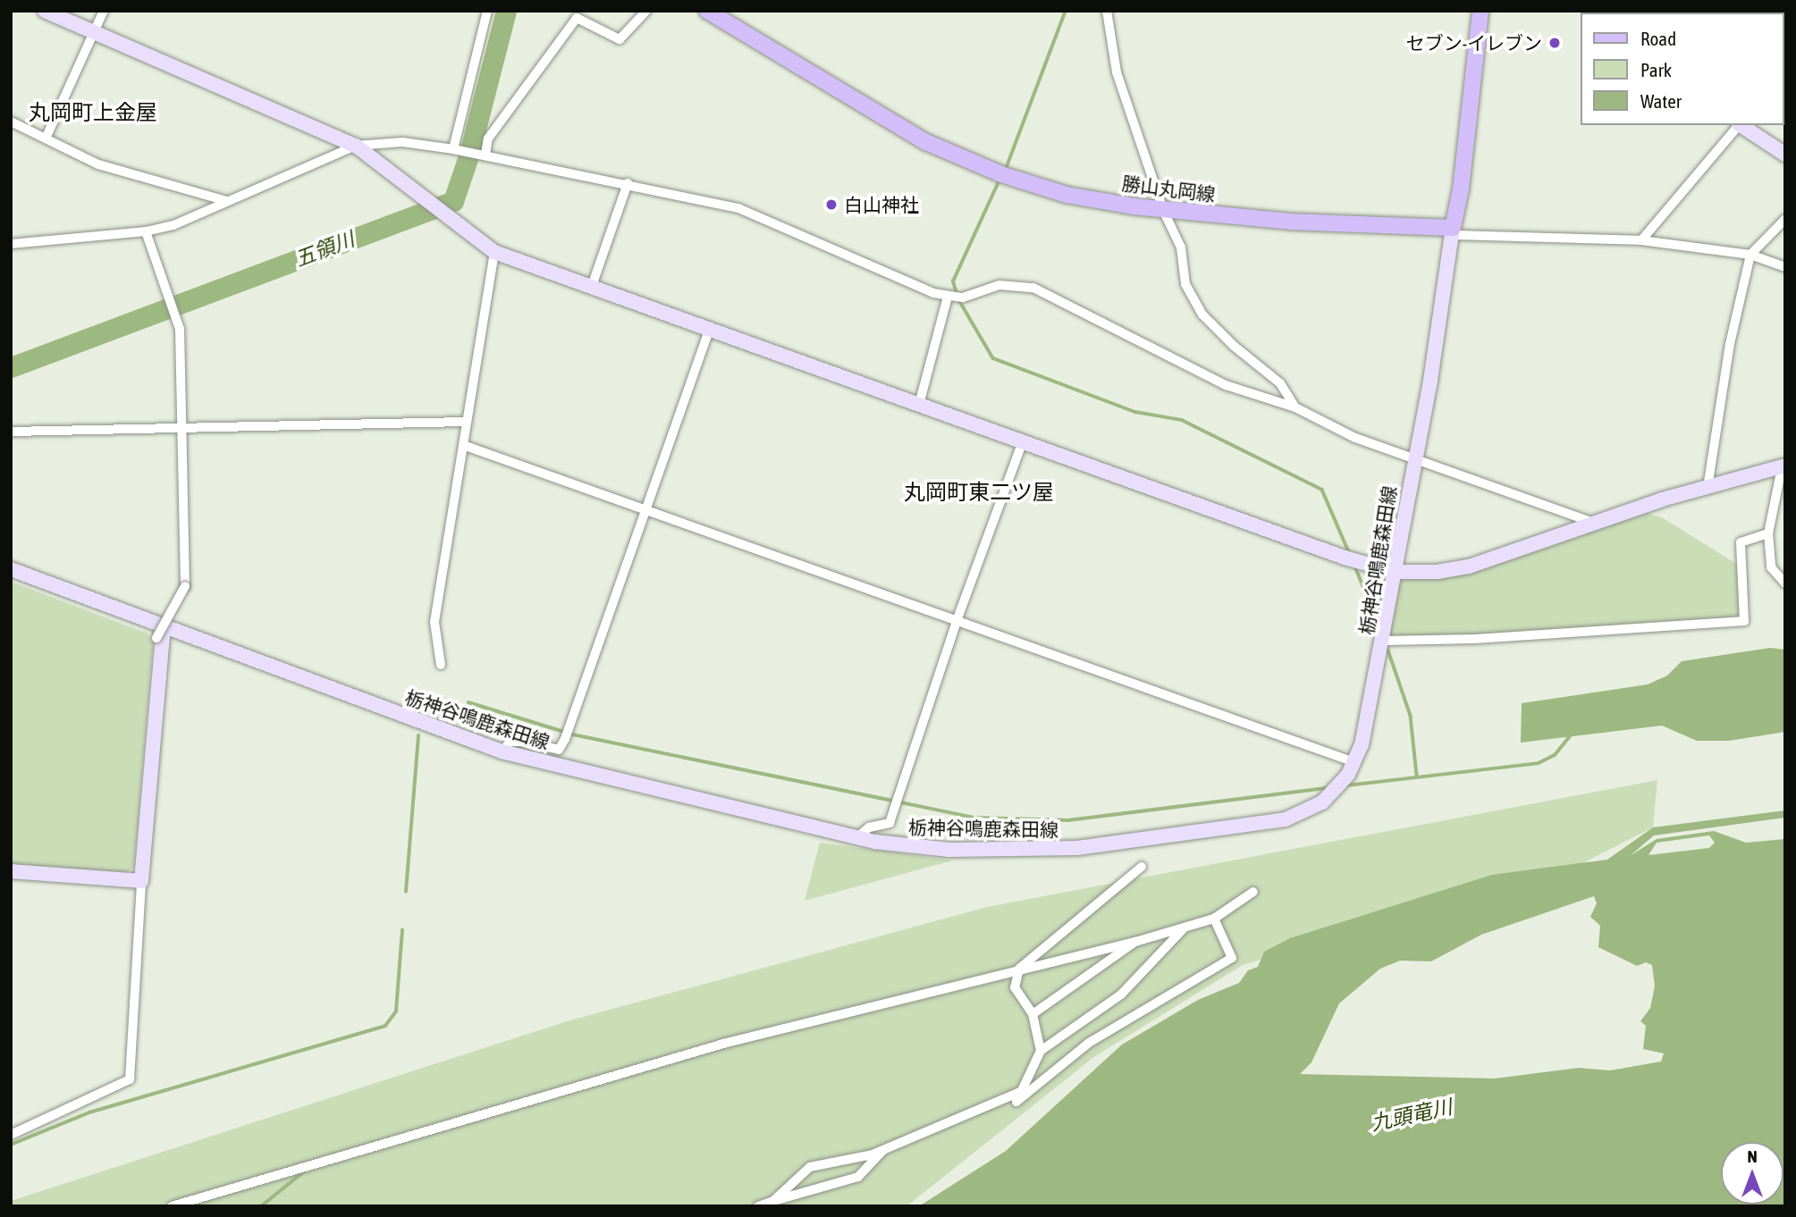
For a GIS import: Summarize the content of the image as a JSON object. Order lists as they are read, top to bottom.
{
  "streets": {
    "main road": ["勝山丸岡線"],
    "street": ["栃神谷鳴鹿森田線"]
  },
  "crossings": [
    ["勝山丸岡線", "栃神谷鳴鹿森田線"]
  ],
  "districts": ["丸岡町上金屋", "丸岡町東二ツ屋"],
  "water": ["五領川", "九頭竜川"],
  "places": ["セブン-イレブン", "白山神社"],
  "legend": ["Road", "Park", "Water"],
  "north": "top"
}
